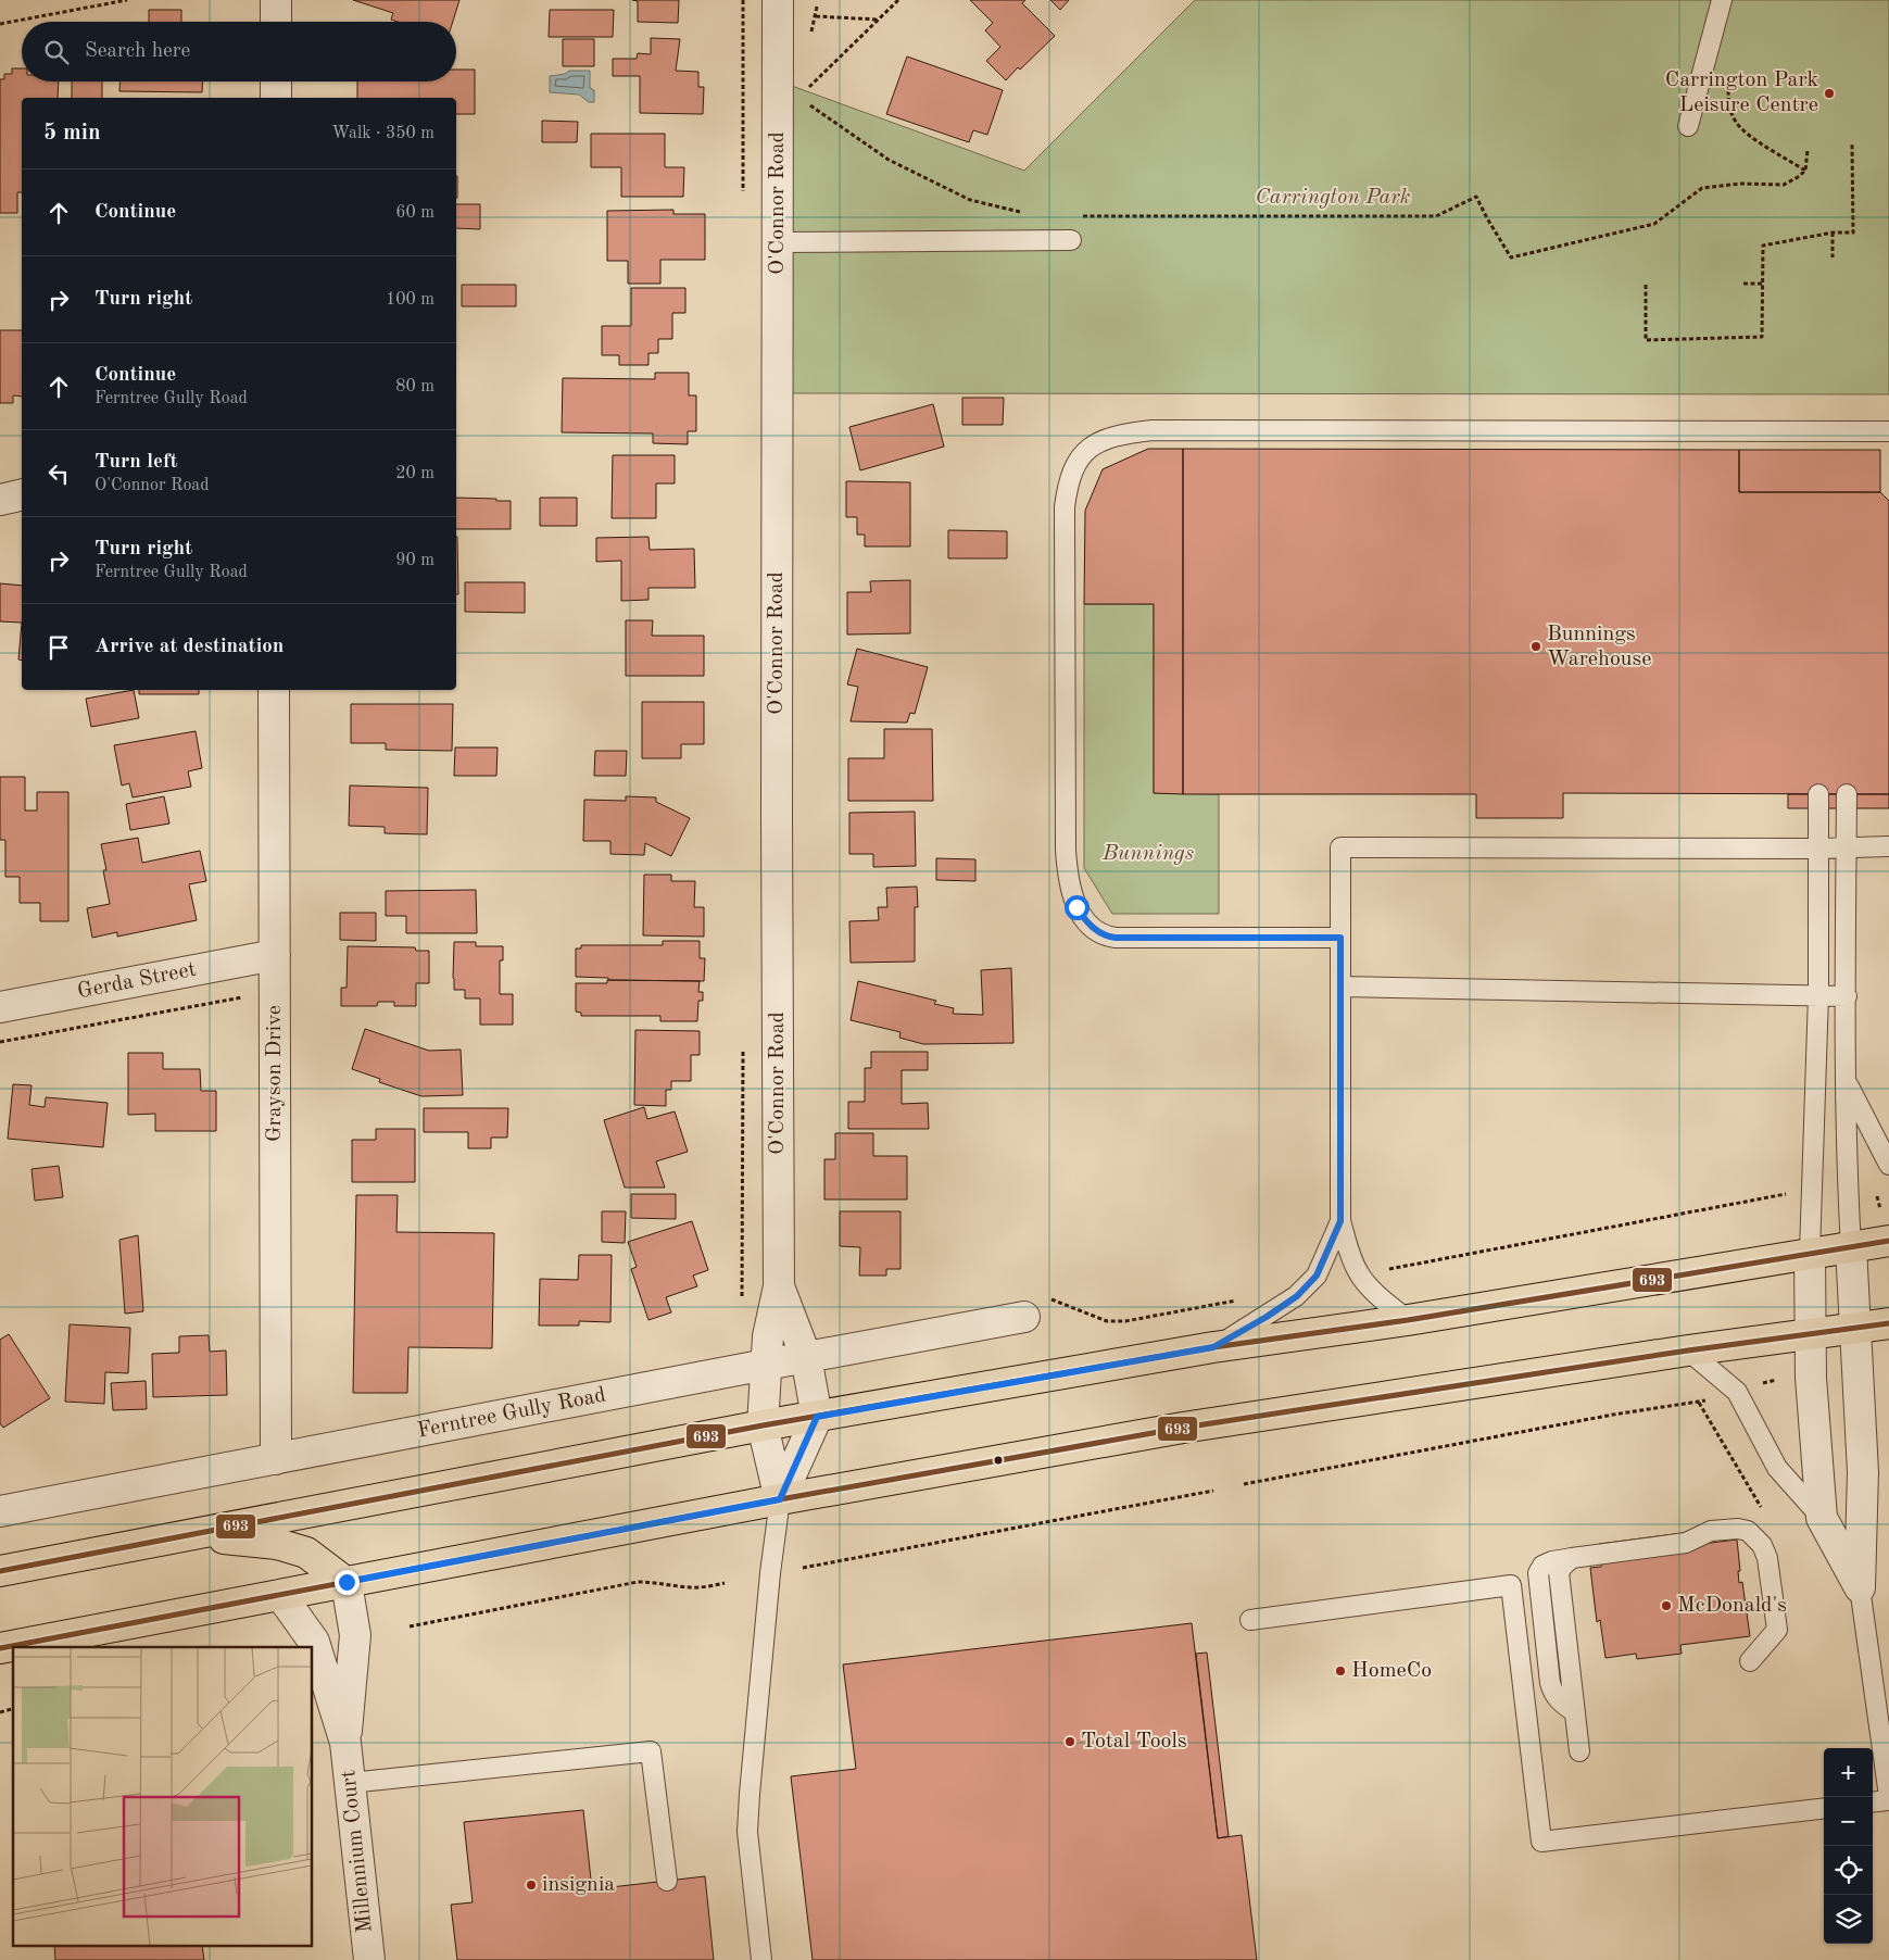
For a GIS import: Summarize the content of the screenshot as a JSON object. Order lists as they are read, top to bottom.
{
  "streets": {
    "street": [
      "O'Connor Road",
      "Gerda Street",
      "Grayson Drive",
      "Ferntree Gully Road",
      "Millennium Court"
    ]
  },
  "crossings": [
    ["O'Connor Road", "Ferntree Gully Road"],
    ["Gerda Street", "Grayson Drive"],
    ["Grayson Drive", "Ferntree Gully Road"]
  ],
  "parks": ["Carrington Park", "Bunnings"],
  "places": [
    "Carrington Park Leisure Centre",
    "Bunnings Warehouse",
    "McDonald's",
    "HomeCo",
    "Total Tools",
    "insignia"
  ],
  "lines": ["transit line 693"],
  "page": {
    "search": "Search here",
    "heading": ["5 min", "Walk · 350 m"],
    "list": [
      ["Continue", "60 m"],
      ["Turn right", "100 m"],
      ["Continue", "Ferntree Gully Road", "80 m"],
      ["Turn left", "O'Connor Road", "20 m"],
      ["Turn right", "Ferntree Gully Road", "90 m"],
      "Arrive at destination"
    ],
    "map_buttons": ["+", "−"]
  }
}
